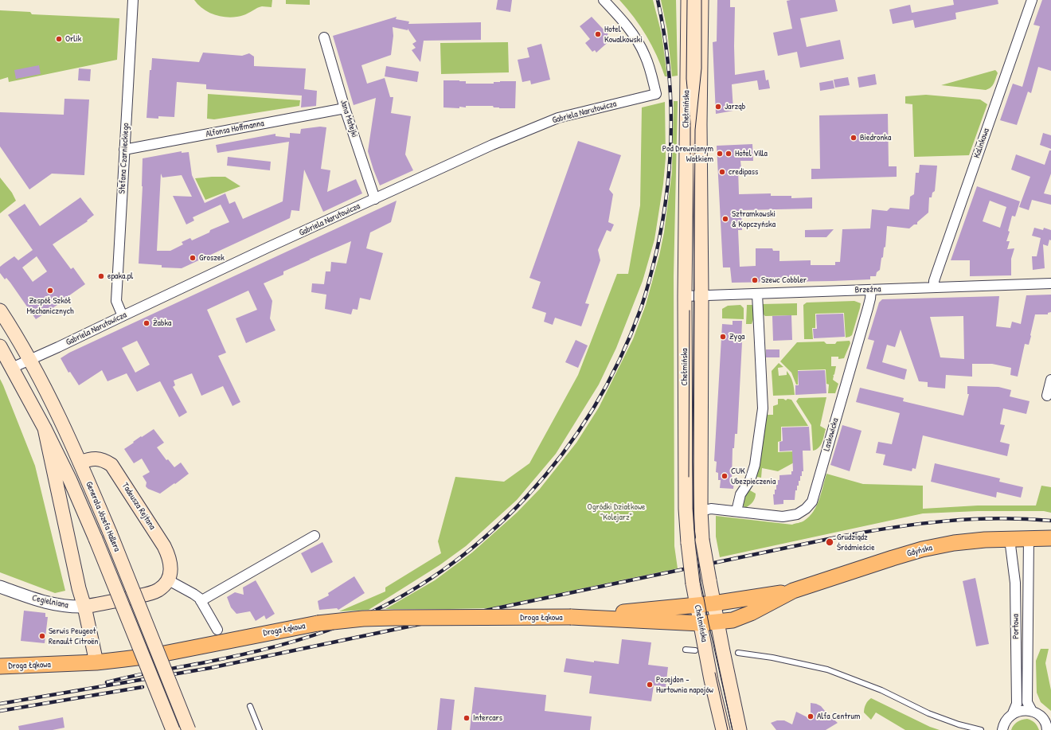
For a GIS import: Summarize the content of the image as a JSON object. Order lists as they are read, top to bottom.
{
  "streets": {
    "main road": [
      "Chełmińska",
      "Tadeusza Rejtana",
      "Generała Józefa Hallera",
      "Gdyńska",
      "Droga Łąkowa"
    ],
    "street": [
      "Gabriela Narutowicza",
      "Jana Matejki",
      "Alfonsa Hoffmanna",
      "Kalinkowa",
      "Stefana Czarnieckiego",
      "Brzeźna",
      "Laskowicka",
      "Cegielniana",
      "Portowa"
    ]
  },
  "crossings": [
    ["Chełmińska", "Brzeźna"],
    ["Chełmińska", "Laskowicka"],
    ["Chełmińska", "Gdyńska"],
    ["Chełmińska", "Droga Łąkowa"],
    ["Gabriela Narutowicza", "Jana Matejki"],
    ["Gabriela Narutowicza", "Stefana Czarnieckiego"],
    ["Gabriela Narutowicza", "Generała Józefa Hallera"],
    ["Jana Matejki", "Alfonsa Hoffmanna"],
    ["Alfonsa Hoffmanna", "Stefana Czarnieckiego"],
    ["Kalinkowa", "Brzeźna"],
    ["Brzeźna", "Laskowicka"],
    ["Tadeusza Rejtana", "Generała Józefa Hallera"],
    ["Gdyńska", "Droga Łąkowa"],
    ["Gdyńska", "Portowa"]
  ],
  "parks": ["Ogródki Działkowe \"Kolejarz\""],
  "places": [
    "Hotel Kowalkowski",
    "Orlik",
    "Jarząb",
    "Biedronka",
    "Pod Drewnianym Wałkiem",
    "Hotel Villa",
    "credipass",
    "Sztramkowski & Kopczyńska",
    "Groszek",
    "epaka.pl",
    "Szewc Cobbler",
    "Zespół Szkół Mechanicznych",
    "Żabka",
    "Zyga",
    "CUK Ubezpieczenia",
    "Grudziądz Śródmieście",
    "Serwis Peugeot Renault Citroën",
    "Posejdon - Hurtownia napojów",
    "Alfa Centrum",
    "Intercars"
  ]
}
